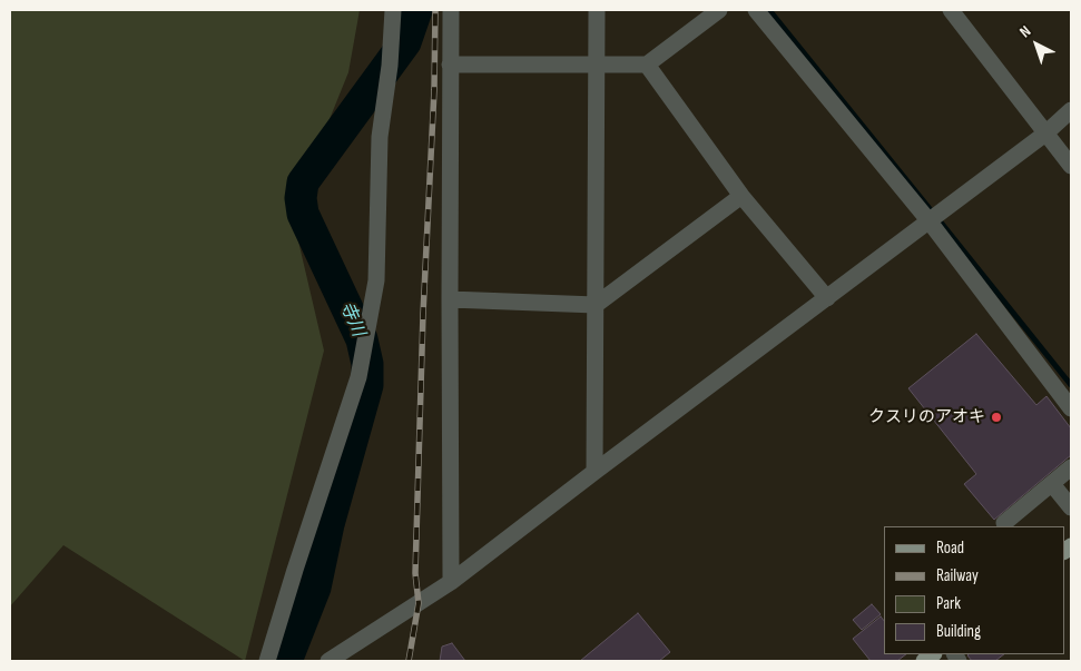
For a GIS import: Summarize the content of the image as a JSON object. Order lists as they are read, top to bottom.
{
  "water": ["寺川"],
  "places": ["クスリのアオキ"],
  "legend": [
    "Road",
    "Railway",
    "Park",
    "Building"
  ],
  "north": "top left"
}
